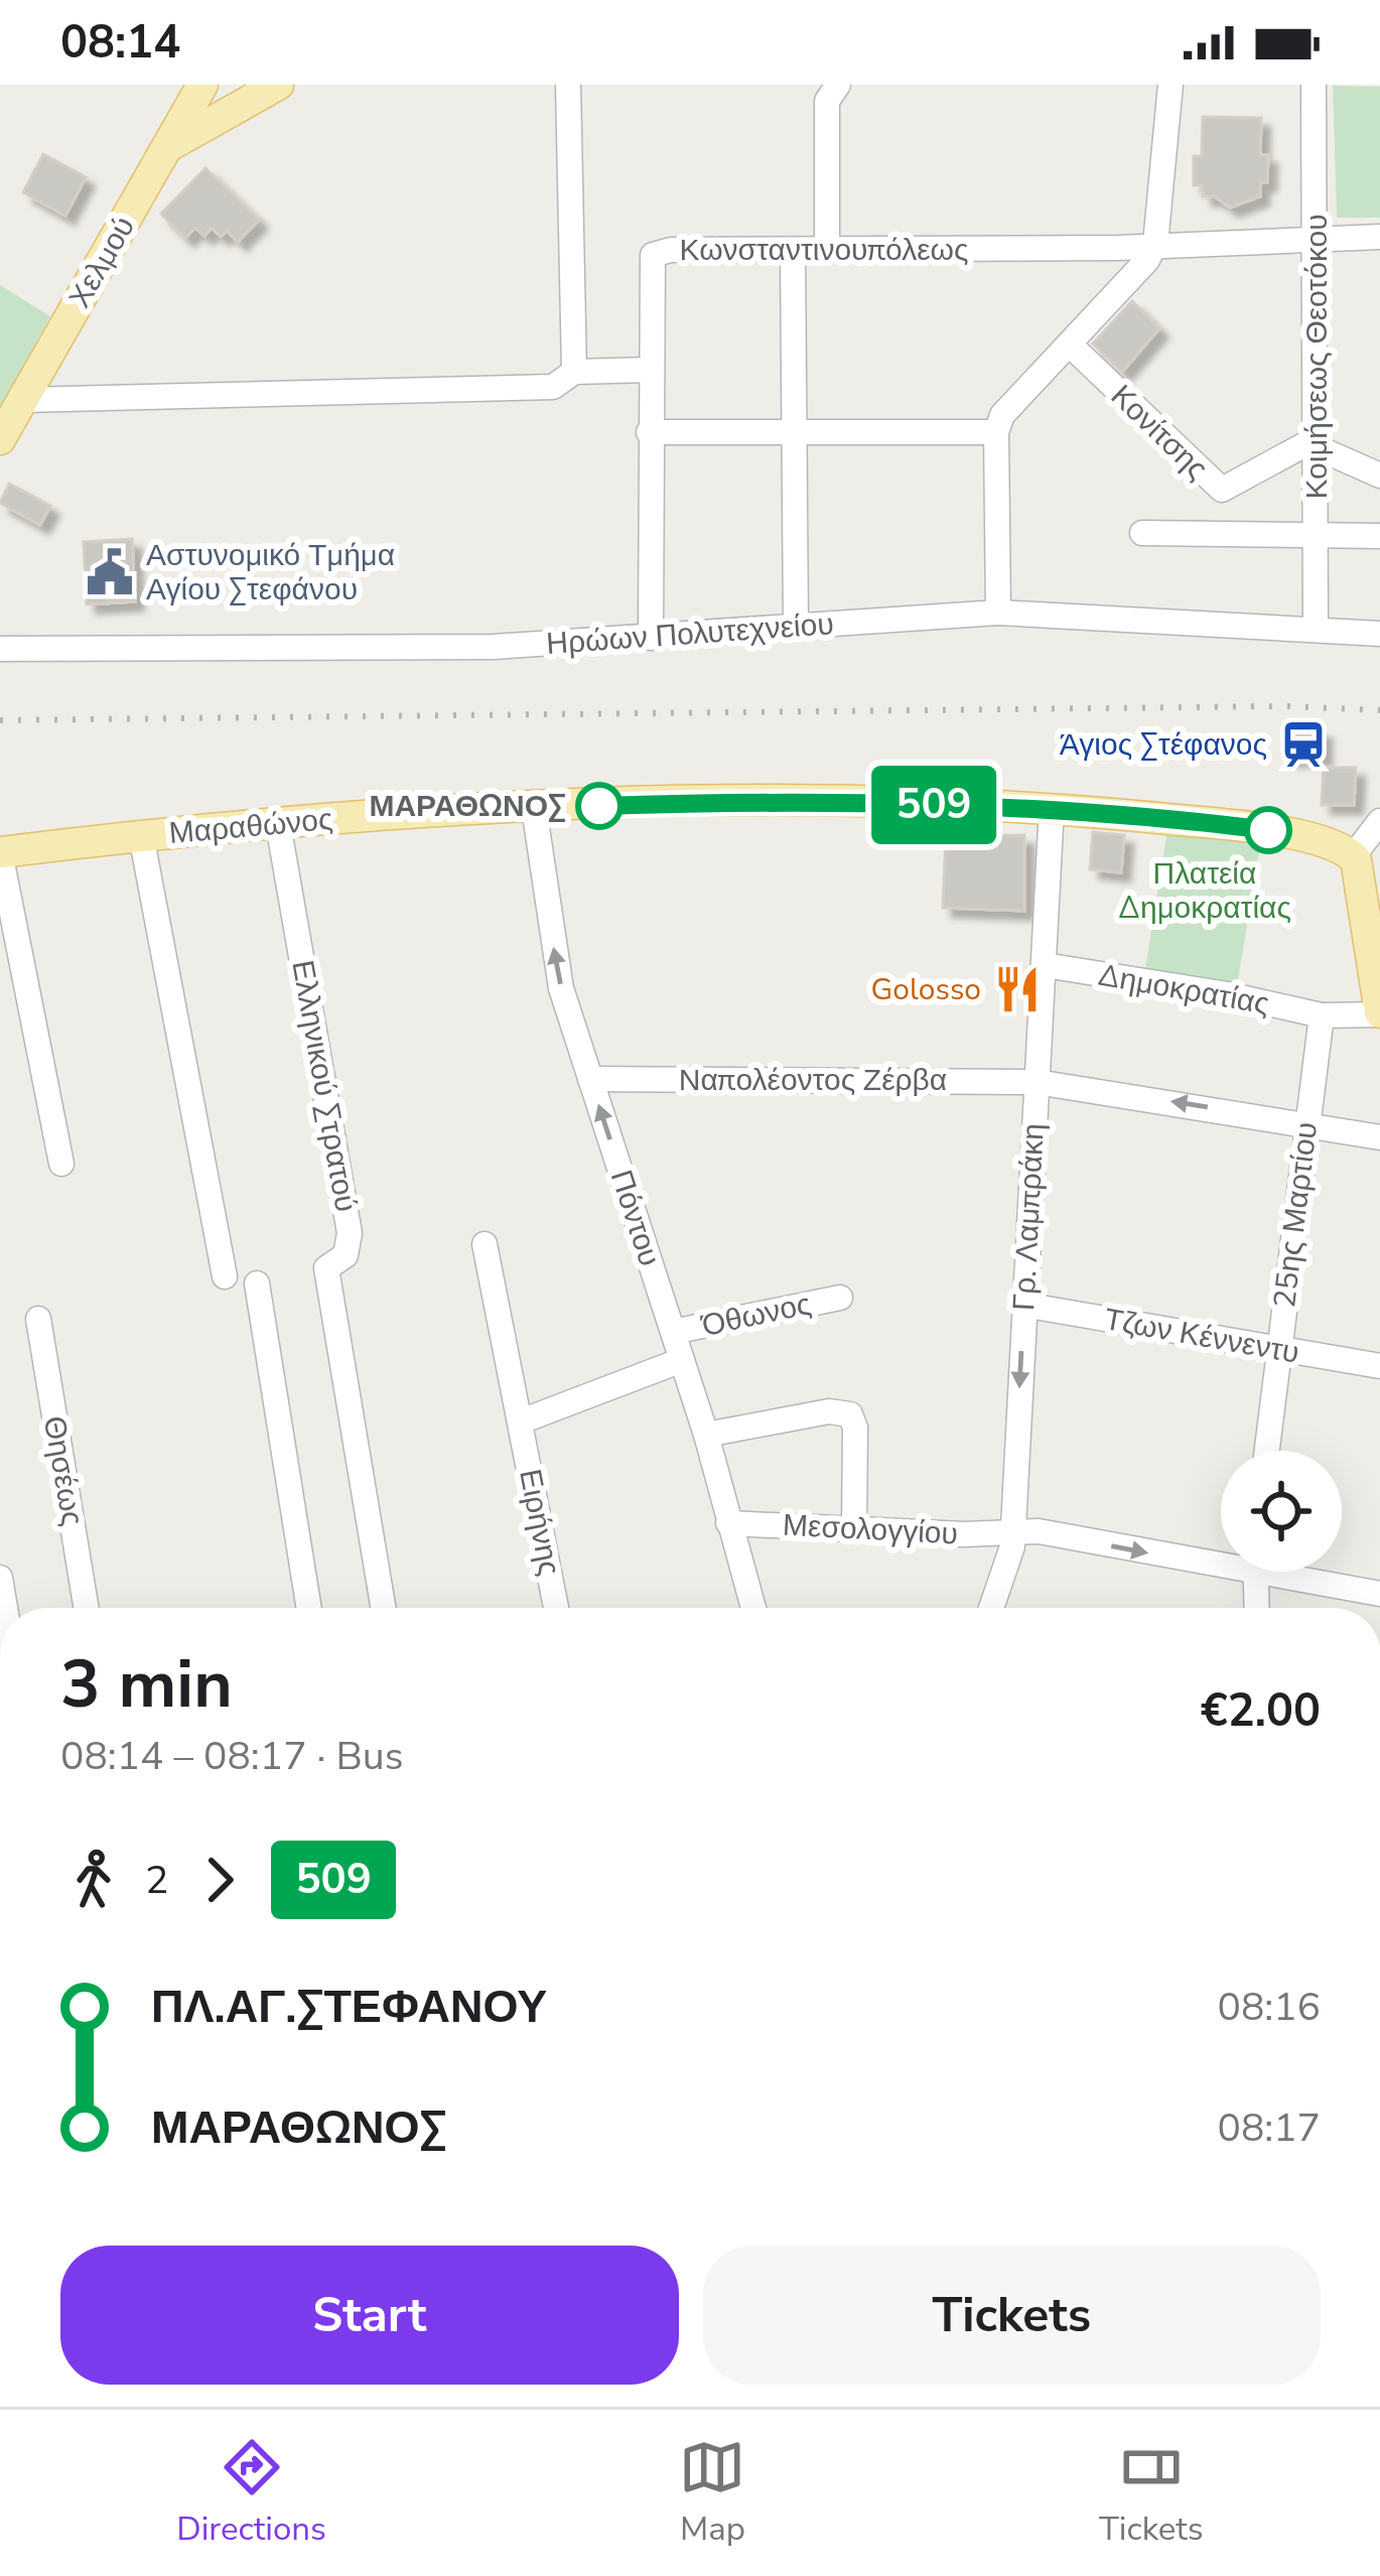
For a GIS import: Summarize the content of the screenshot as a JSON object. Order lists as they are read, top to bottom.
{
  "streets": {
    "main road": ["Χελμού", "Μαραθώνος"],
    "street": [
      "Κωνσταντινουπόλεως",
      "Κοιμήσεως Θεοτόκου",
      "Κονίτσης",
      "Ηρώων Πολυτεχνείου",
      "Δημοκρατίας",
      "Ναπολέοντος Ζέρβα",
      "Ελληνικού Στρατού",
      "25ης Μαρτίου",
      "Γρ. Λαμπράκη",
      "Πόντου",
      "Όθωνος",
      "Τζων Κέννεντυ",
      "Θησέως",
      "Ειρήνης",
      "Μεσολογγίου"
    ]
  },
  "crossings": [
    ["Κωνσταντινουπόλεως", "Κοιμήσεως Θεοτόκου"],
    ["Κωνσταντινουπόλεως", "Ηρώων Πολυτεχνείου"],
    ["Κοιμήσεως Θεοτόκου", "Κονίτσης"],
    ["Κοιμήσεως Θεοτόκου", "Ηρώων Πολυτεχνείου"],
    ["Μαραθώνος", "Ελληνικού Στρατού"],
    ["Μαραθώνος", "Γρ. Λαμπράκη"],
    ["Μαραθώνος", "Πόντου"],
    ["Δημοκρατίας", "25ης Μαρτίου"],
    ["Δημοκρατίας", "Γρ. Λαμπράκη"],
    ["Ναπολέοντος Ζέρβα", "25ης Μαρτίου"],
    ["Ναπολέοντος Ζέρβα", "Γρ. Λαμπράκη"],
    ["Ναπολέοντος Ζέρβα", "Πόντου"],
    ["25ης Μαρτίου", "Τζων Κέννεντυ"],
    ["Γρ. Λαμπράκη", "Τζων Κέννεντυ"],
    ["Γρ. Λαμπράκη", "Μεσολογγίου"],
    ["Πόντου", "Όθωνος"],
    ["Πόντου", "Μεσολογγίου"]
  ],
  "one_way": ["Πόντου", "Μεσολογγίου"],
  "parks": ["Πλατεία Δημοκρατίας"],
  "places": {
    "public building": ["Αστυνομικό Τμήμα Αγίου Στεφάνου"],
    "station": ["Άγιος Στέφανος"],
    "other": ["ΜΑΡΑΘΩΝΟΣ"],
    "restaurant": ["Golosso"]
  },
  "lines": ["bus line 509"],
  "page": {
    "status": "08:14",
    "on_map": "509",
    "heading": ["3 min", "08:14 – 08:17 · Bus", "€2.00"],
    "legs": ["2", "509"],
    "list": [
      {
        "name": "ΠΛ.ΑΓ.ΣΤΕΦΑΝΟΥ",
        "value": "08:16"
      },
      {
        "name": "ΜΑΡΑΘΩΝΟΣ",
        "value": "08:17"
      }
    ],
    "buttons": ["Start", "Tickets"],
    "tabs": ["Directions", "Map", "Tickets"]
  }
}
